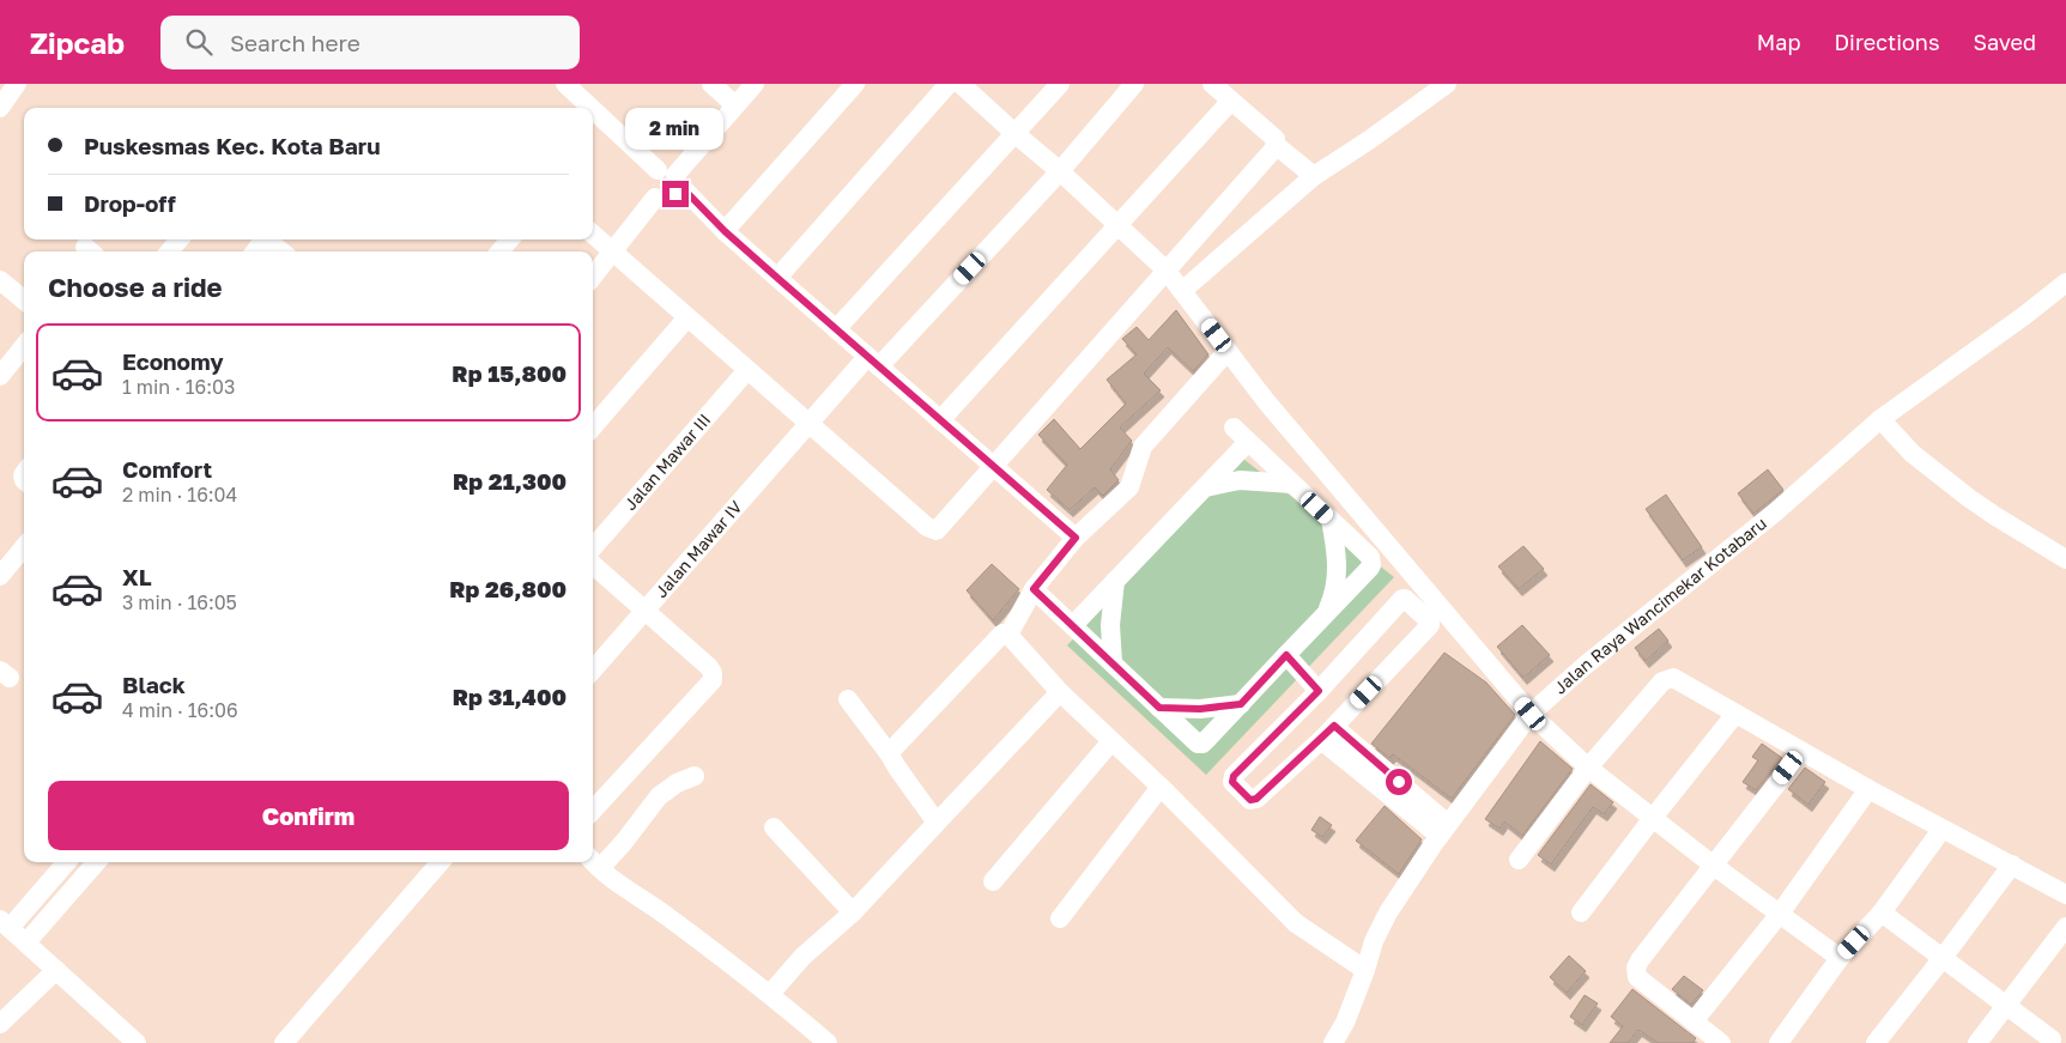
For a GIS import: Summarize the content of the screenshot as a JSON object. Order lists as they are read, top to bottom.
{
  "streets": {
    "street": ["Jalan Mawar III", "Jalan Mawar IV", "Jalan Raya Wancimekar Kotabaru"]
  },
  "page": {
    "header": "Zipcab",
    "search": "Search here",
    "nav": ["Map", "Directions", "Saved"],
    "bubble": "2 min",
    "banner": ["Puskesmas Kec. Kota Baru", "Drop-off"],
    "heading": "Choose a ride",
    "list": [
      {
        "name": "Economy",
        "note": "1 min · 16:03",
        "value": "Rp 15,800"
      },
      {
        "name": "Comfort",
        "note": "2 min · 16:04",
        "value": "Rp 21,300"
      },
      {
        "name": "XL",
        "note": "3 min · 16:05",
        "value": "Rp 26,800"
      },
      {
        "name": "Black",
        "note": "4 min · 16:06",
        "value": "Rp 31,400"
      }
    ],
    "buttons": "Confirm"
  }
}
